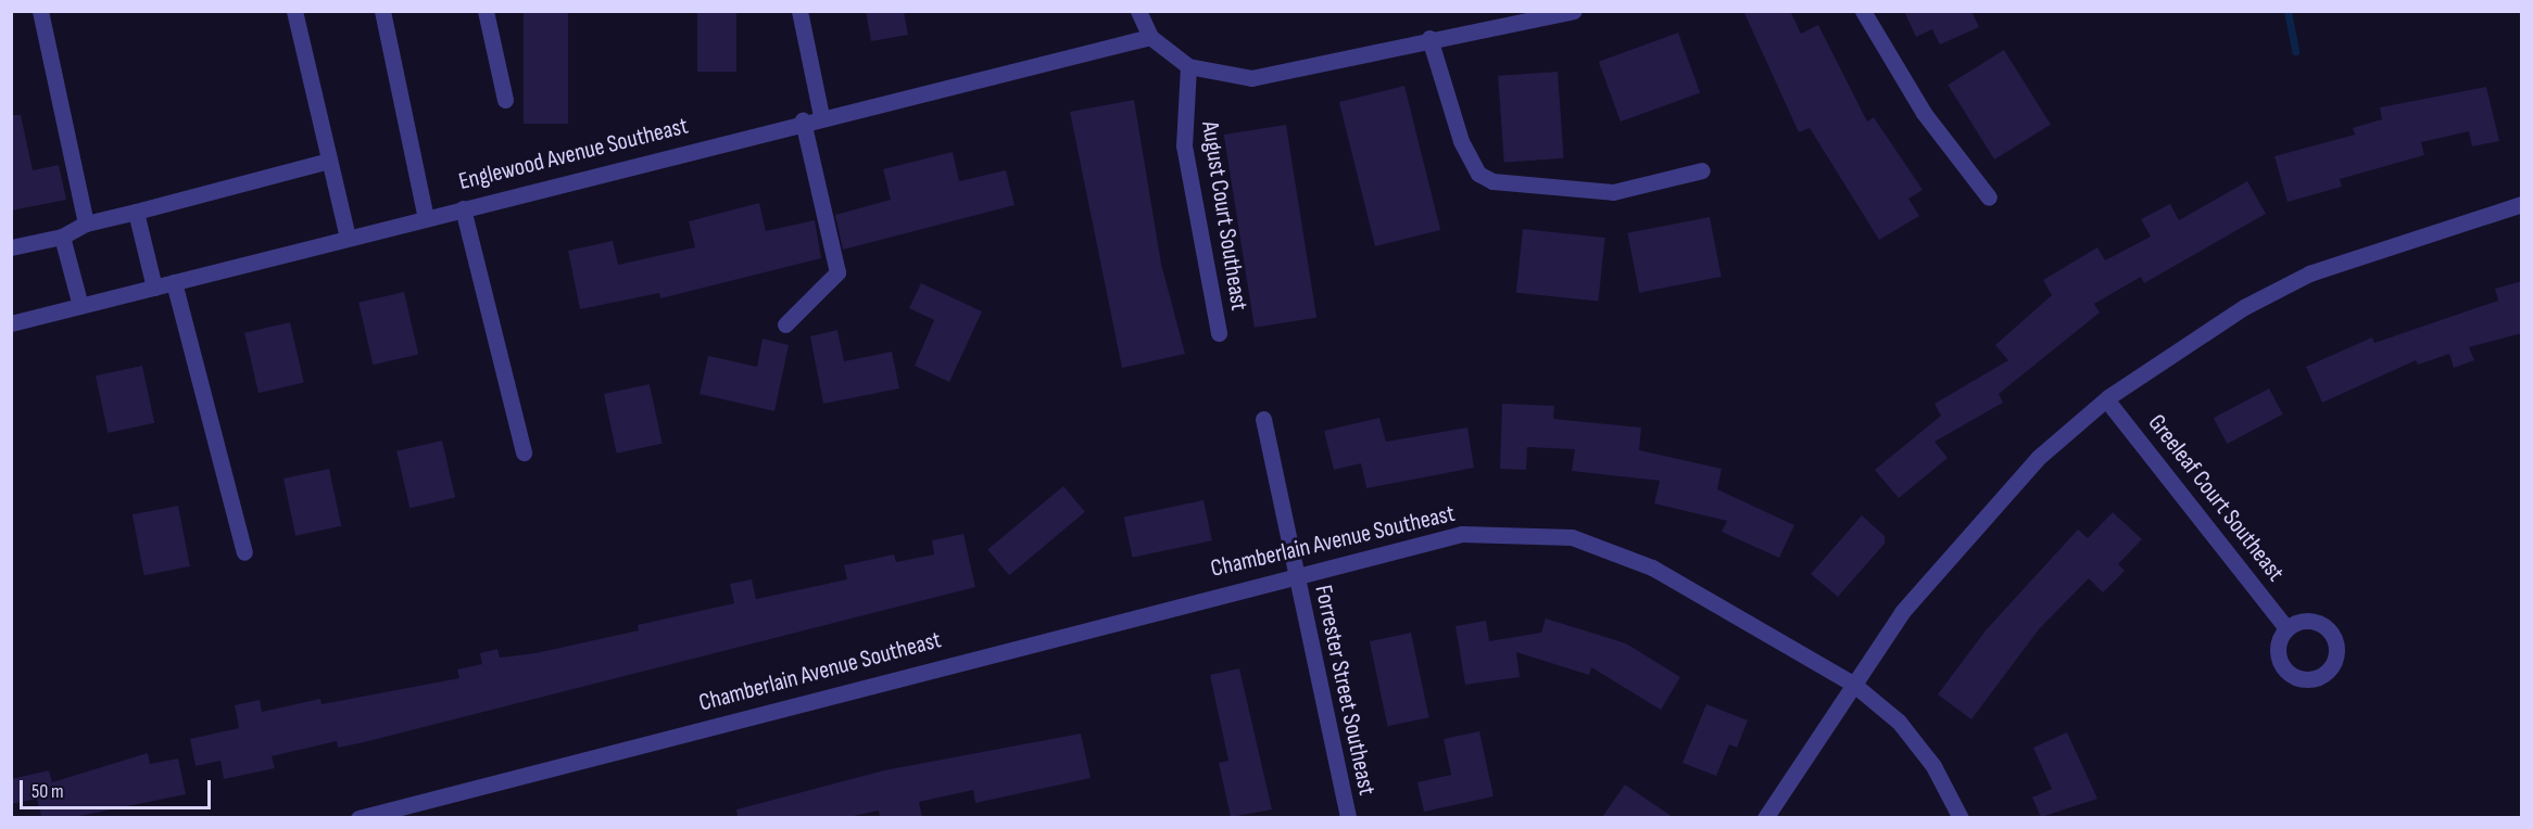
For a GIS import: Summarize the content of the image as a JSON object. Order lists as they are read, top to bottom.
{
  "streets": {
    "street": [
      "Englewood Avenue Southeast",
      "August Court Southeast",
      "Greeleaf Court Southeast",
      "Chamberlain Avenue Southeast",
      "Forrester Street Southeast"
    ]
  },
  "crossings": [
    ["Chamberlain Avenue Southeast", "Forrester Street Southeast"]
  ],
  "scale_bar": "50 m"
}
